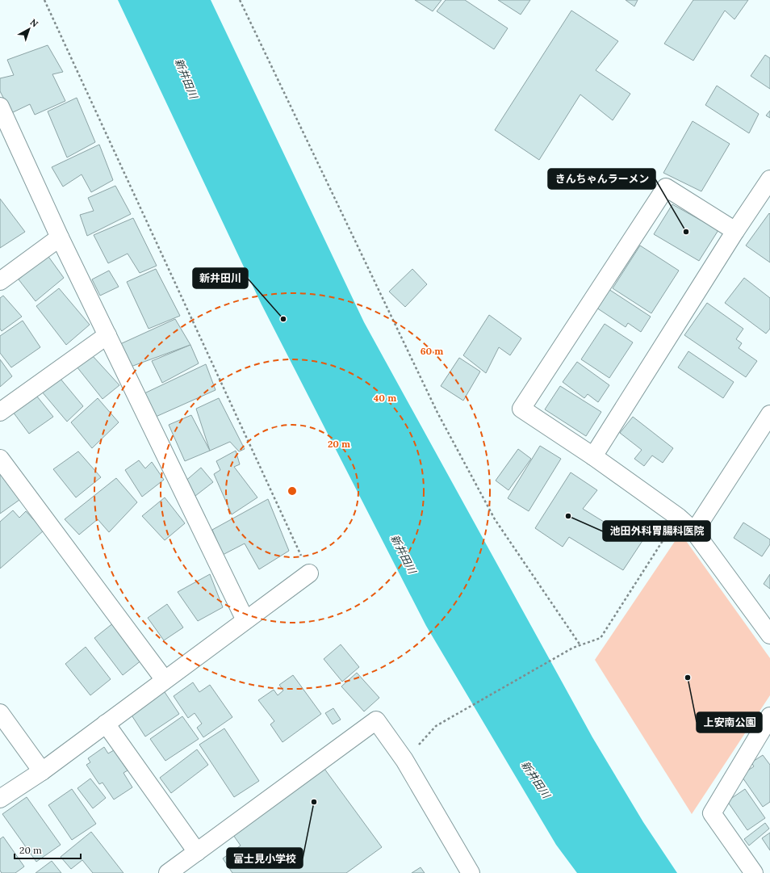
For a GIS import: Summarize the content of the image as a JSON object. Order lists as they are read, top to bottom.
{
  "water": ["新井田川"],
  "places": [
    "きんちゃんラーメン",
    "新井田川",
    "池田外科胃腸科医院",
    "上安南公園",
    "富士見小学校"
  ],
  "scale_bar": "20 m",
  "north": "top right",
  "rings": ["60 m", "40 m", "20 m"]
}
